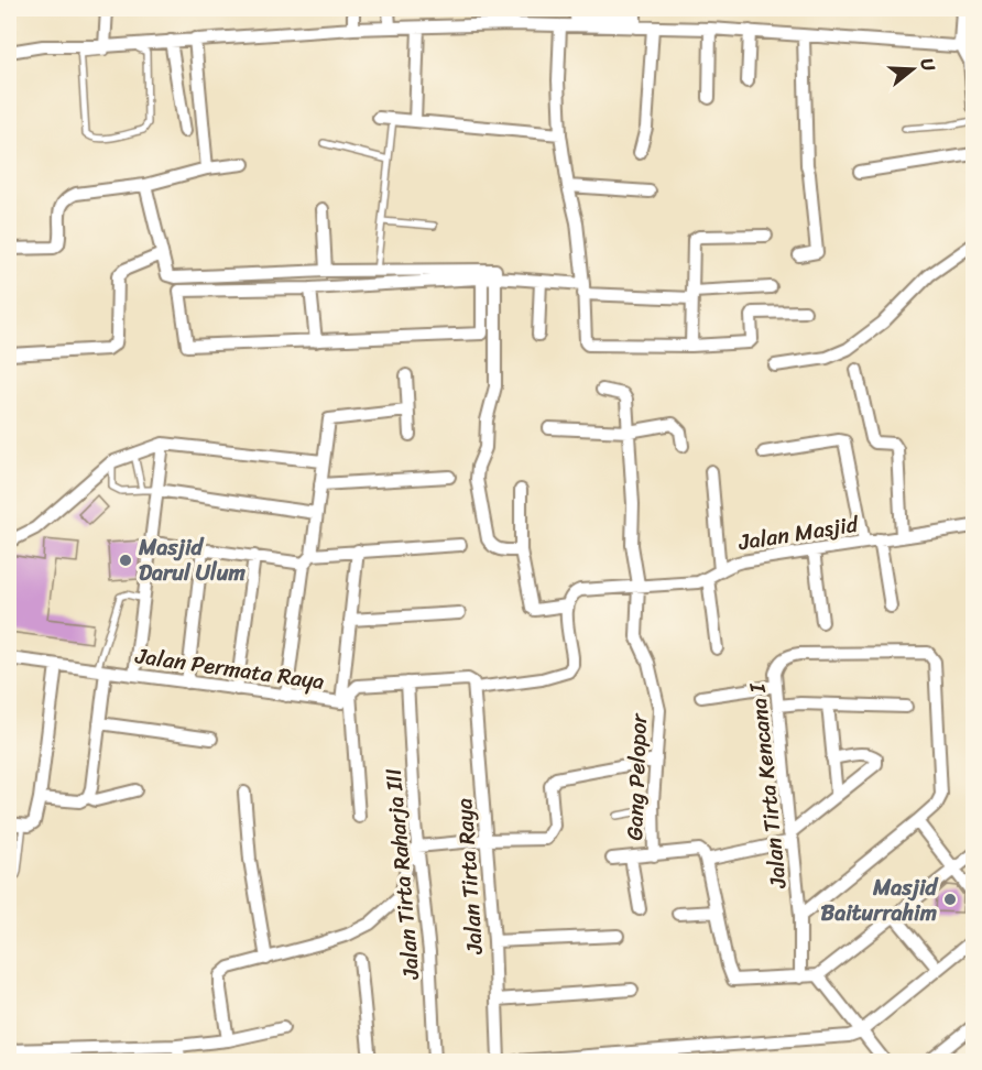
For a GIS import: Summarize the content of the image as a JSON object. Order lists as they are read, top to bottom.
{
  "streets": {
    "street": [
      "Jalan Masjid",
      "Jalan Permata Raya",
      "Gang Pelopor",
      "Jalan Tirta Kencana I",
      "Jalan Tirta Raharja III",
      "Jalan Tirta Raya"
    ]
  },
  "crossings": [
    ["Jalan Masjid", "Gang Pelopor"],
    ["Jalan Permata Raya", "Jalan Tirta Raharja III"],
    ["Jalan Permata Raya", "Jalan Tirta Raya"]
  ],
  "places": ["Masjid Darul Ulum", "Masjid Baiturrahim"],
  "north": "right"
}
